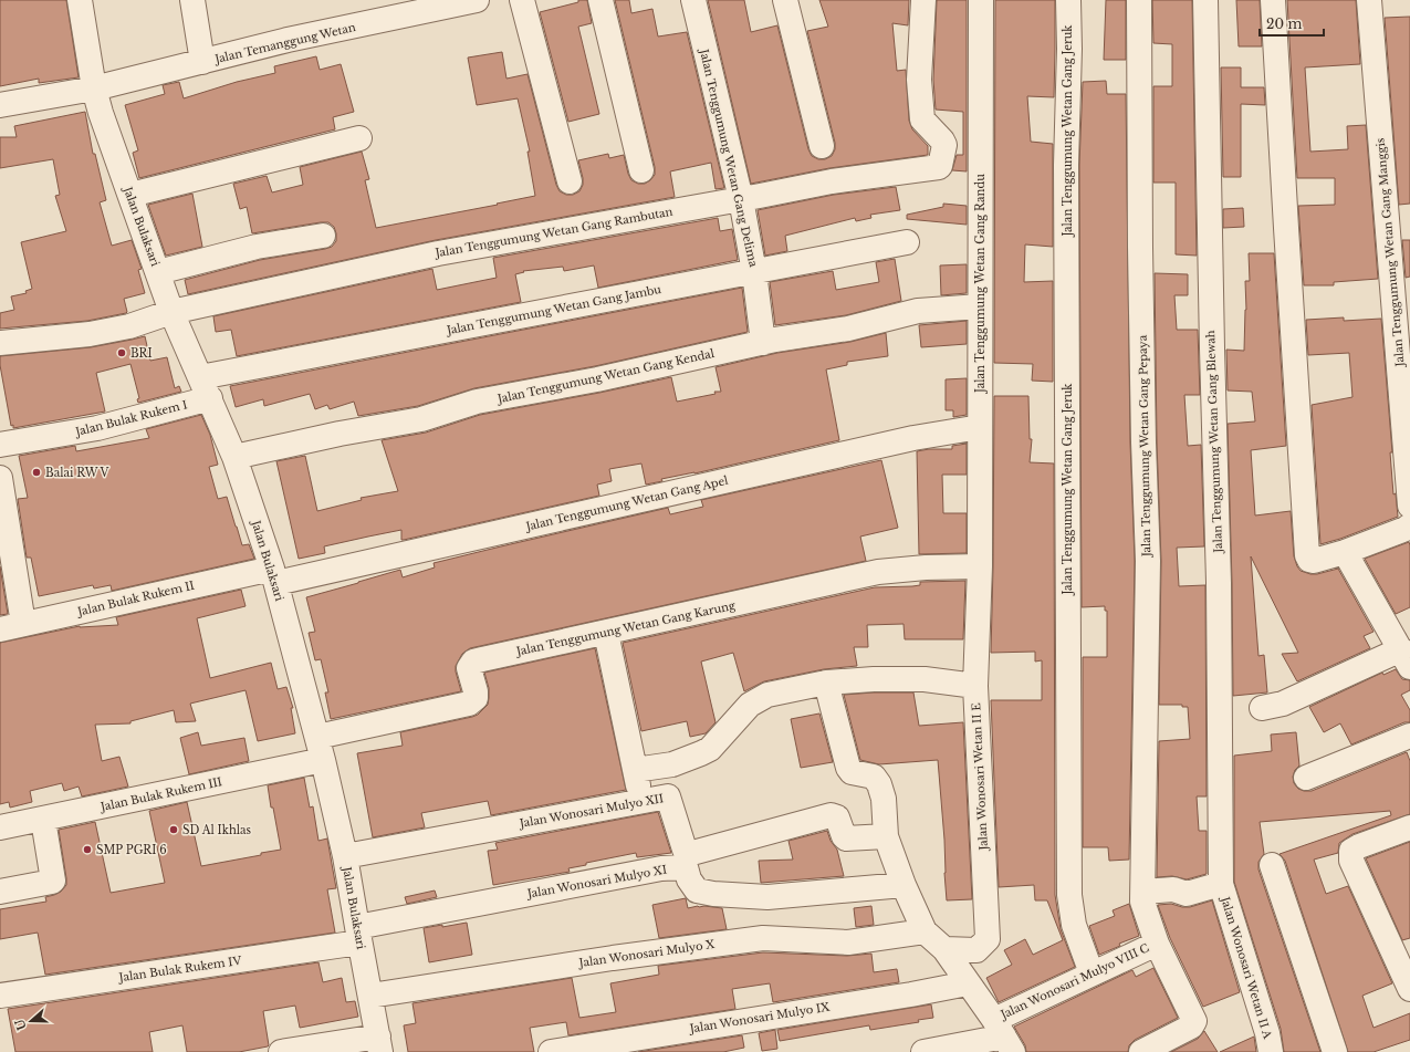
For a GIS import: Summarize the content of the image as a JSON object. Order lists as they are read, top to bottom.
{
  "streets": {
    "street": [
      "Jalan Temanggung Wetan",
      "Jalan Tenggumung Wetan Gang Jeruk",
      "Jalan Tenggumung Wetan Gang Delima",
      "Jalan Bulaksari",
      "Jalan Tenggumung Wetan Gang Rambutan",
      "Jalan Tenggumung Wetan Gang Manggis",
      "Jalan Tenggumung Wetan Gang Randu",
      "Jalan Tenggumung Wetan Gang Jambu",
      "Jalan Tenggumung Wetan Gang Kendal",
      "Jalan Bulak Rukem I",
      "Jalan Tenggumung Wetan Gang Blewah",
      "Jalan Tenggumung Wetan Gang Pepaya",
      "Jalan Tenggumung Wetan Gang Apel",
      "Jalan Bulak Rukem II",
      "Jalan Tenggumung Wetan Gang Karung",
      "Jalan Wonosari Wetan II E",
      "Jalan Bulak Rukem III",
      "Jalan Wonosari Mulyo XII",
      "Jalan Wonosari Mulyo XI",
      "Jalan Wonosari Mulyo X",
      "Jalan Wonosari Wetan II A",
      "Jalan Bulak Rukem IV",
      "Jalan Wonosari Mulyo VIII C",
      "Jalan Wonosari Mulyo IX"
    ]
  },
  "crossings": [
    ["Jalan Temanggung Wetan", "Jalan Bulaksari"],
    ["Jalan Tenggumung Wetan Gang Jeruk", "Jalan Wonosari Mulyo VIII C"],
    ["Jalan Tenggumung Wetan Gang Delima", "Jalan Tenggumung Wetan Gang Rambutan"],
    ["Jalan Tenggumung Wetan Gang Delima", "Jalan Tenggumung Wetan Gang Jambu"],
    ["Jalan Tenggumung Wetan Gang Delima", "Jalan Tenggumung Wetan Gang Kendal"],
    ["Jalan Bulaksari", "Jalan Tenggumung Wetan Gang Rambutan"],
    ["Jalan Bulaksari", "Jalan Tenggumung Wetan Gang Jambu"],
    ["Jalan Bulaksari", "Jalan Tenggumung Wetan Gang Kendal"],
    ["Jalan Bulaksari", "Jalan Bulak Rukem I"],
    ["Jalan Bulaksari", "Jalan Tenggumung Wetan Gang Apel"],
    ["Jalan Bulaksari", "Jalan Bulak Rukem II"],
    ["Jalan Bulaksari", "Jalan Tenggumung Wetan Gang Karung"],
    ["Jalan Bulaksari", "Jalan Bulak Rukem III"],
    ["Jalan Bulaksari", "Jalan Wonosari Mulyo XII"],
    ["Jalan Bulaksari", "Jalan Wonosari Mulyo XI"],
    ["Jalan Bulaksari", "Jalan Wonosari Mulyo X"],
    ["Jalan Bulaksari", "Jalan Bulak Rukem IV"],
    ["Jalan Tenggumung Wetan Gang Randu", "Jalan Tenggumung Wetan Gang Kendal"],
    ["Jalan Tenggumung Wetan Gang Randu", "Jalan Tenggumung Wetan Gang Apel"],
    ["Jalan Tenggumung Wetan Gang Randu", "Jalan Tenggumung Wetan Gang Karung"],
    ["Jalan Tenggumung Wetan Gang Randu", "Jalan Wonosari Wetan II E"],
    ["Jalan Tenggumung Wetan Gang Jambu", "Jalan Bulak Rukem I"],
    ["Jalan Tenggumung Wetan Gang Blewah", "Jalan Wonosari Wetan II A"],
    ["Jalan Tenggumung Wetan Gang Pepaya", "Jalan Wonosari Mulyo VIII C"],
    ["Jalan Tenggumung Wetan Gang Apel", "Jalan Bulak Rukem II"],
    ["Jalan Tenggumung Wetan Gang Karung", "Jalan Wonosari Wetan II E"],
    ["Jalan Tenggumung Wetan Gang Karung", "Jalan Bulak Rukem III"],
    ["Jalan Wonosari Mulyo XII", "Jalan Wonosari Mulyo XI"],
    ["Jalan Wonosari Mulyo XI", "Jalan Bulak Rukem IV"]
  ],
  "places": [
    "BRI",
    "Balai RW V",
    "SD Al Ikhlas",
    "SMP PGRI 6"
  ],
  "scale_bar": "20 m",
  "north": "left"
}
